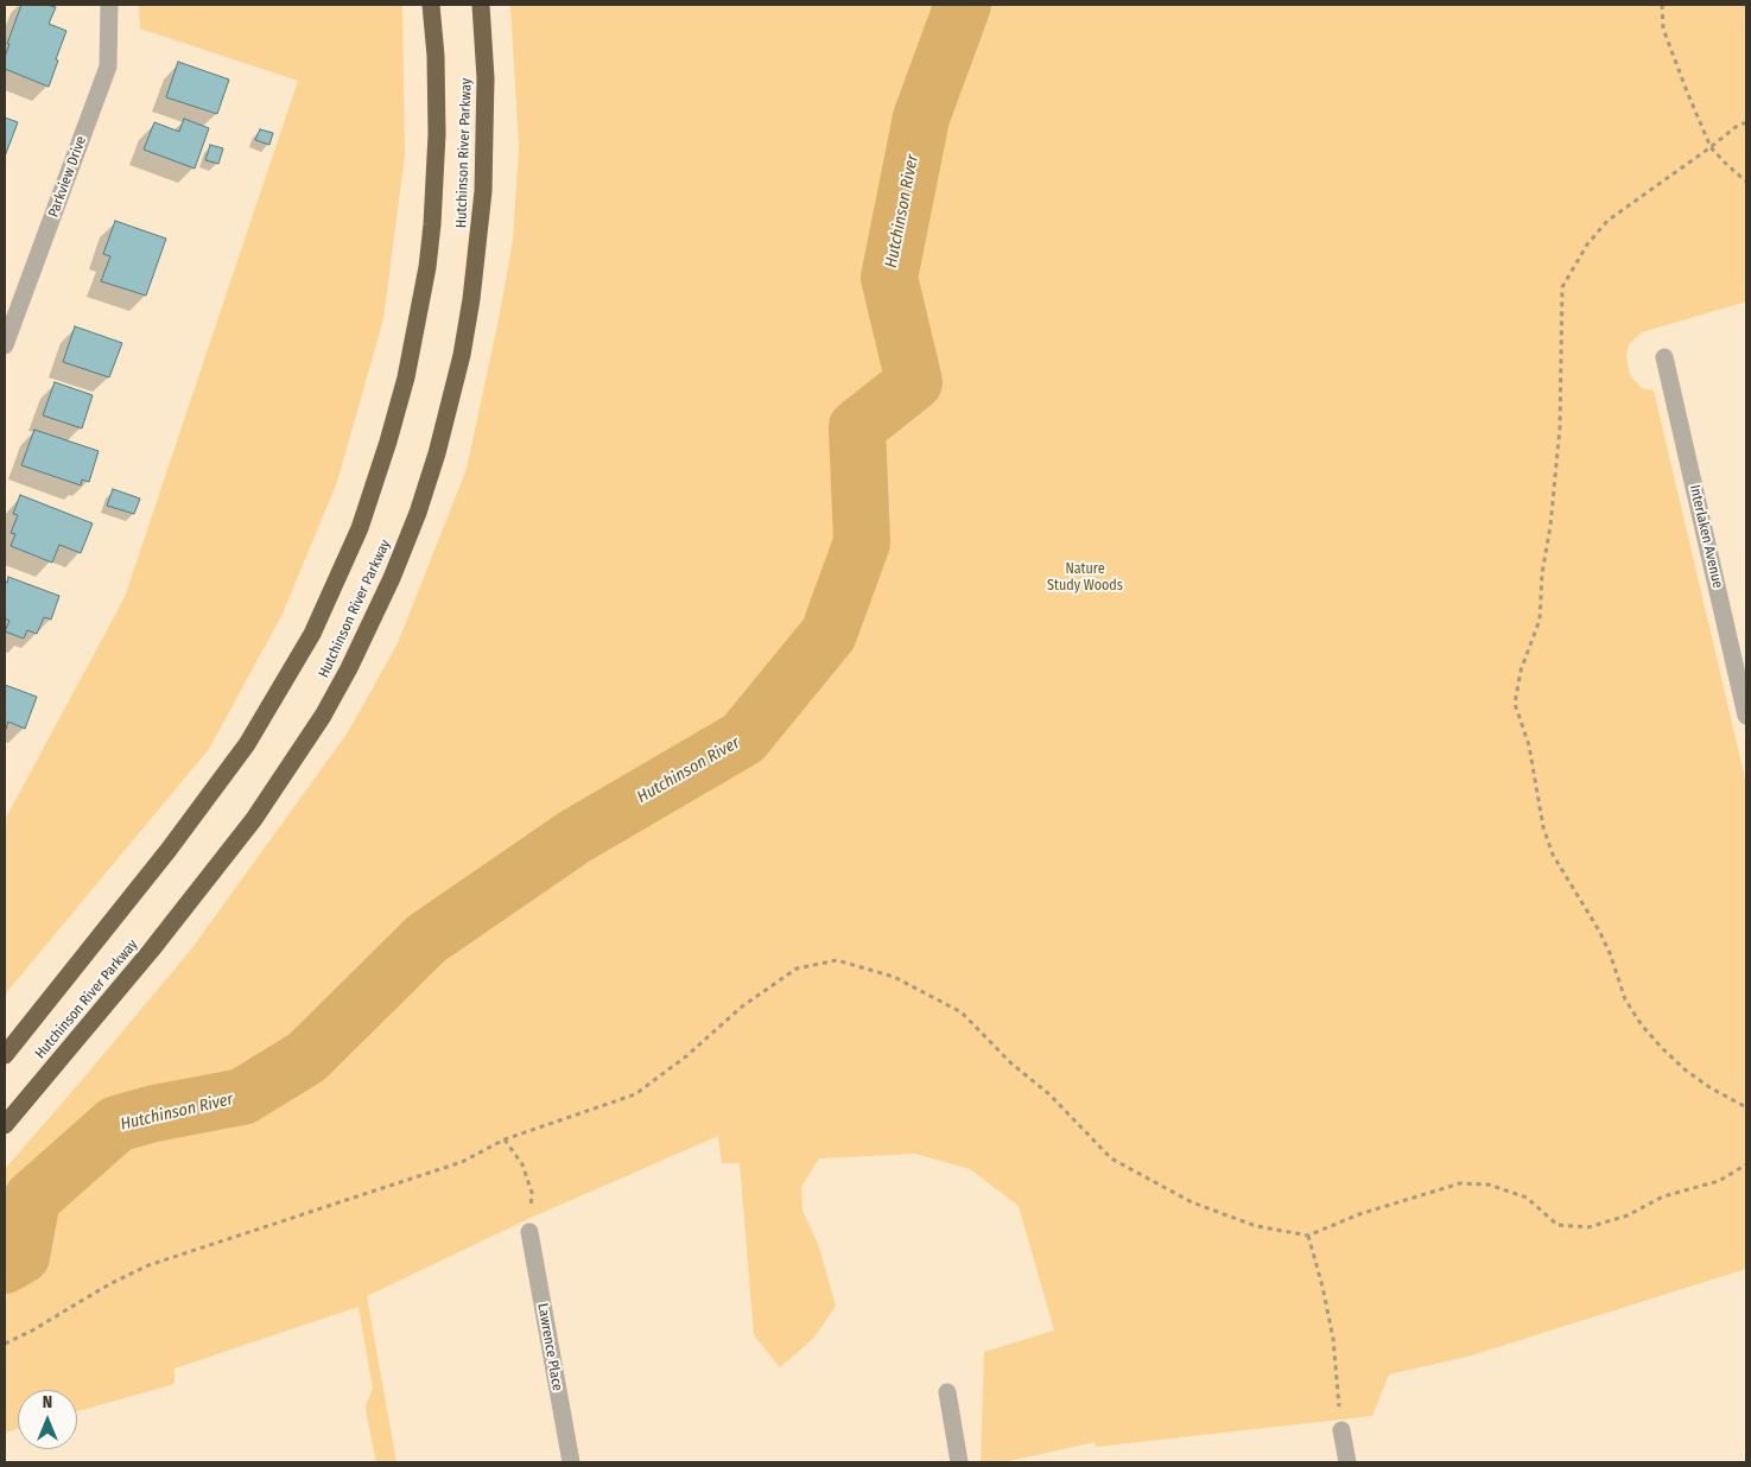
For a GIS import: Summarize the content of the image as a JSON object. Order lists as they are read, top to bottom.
{
  "streets": {
    "highway": ["Hutchinson River Parkway"],
    "street": ["Parkview Drive", "Interlaken Avenue", "Lawrence Place"]
  },
  "water": ["Hutchinson River"],
  "parks": ["Nature Study Woods"],
  "north": "top"
}
